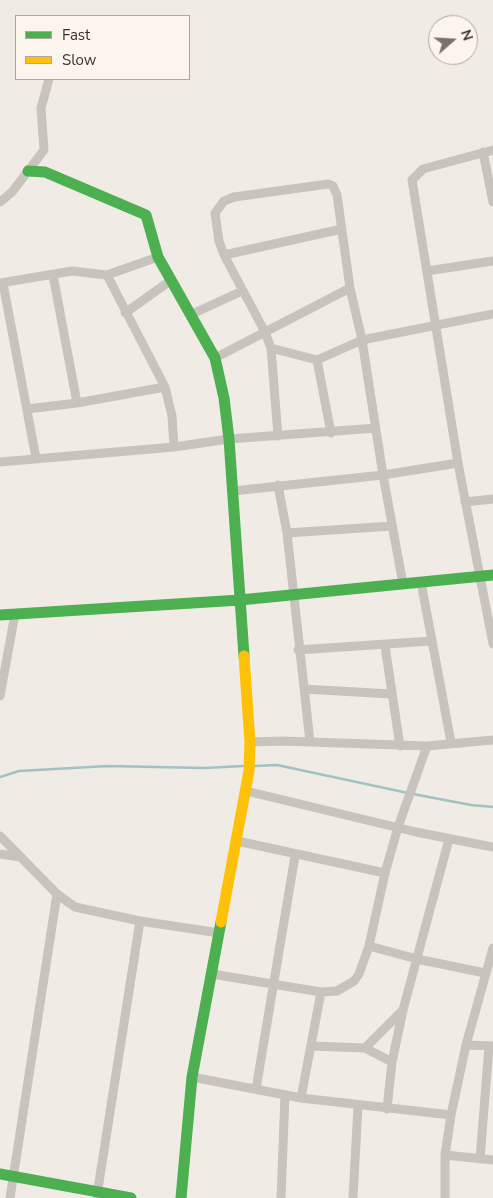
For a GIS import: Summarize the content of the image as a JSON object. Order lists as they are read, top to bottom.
{
  "legend": ["Fast", "Slow"],
  "north": "right"
}
